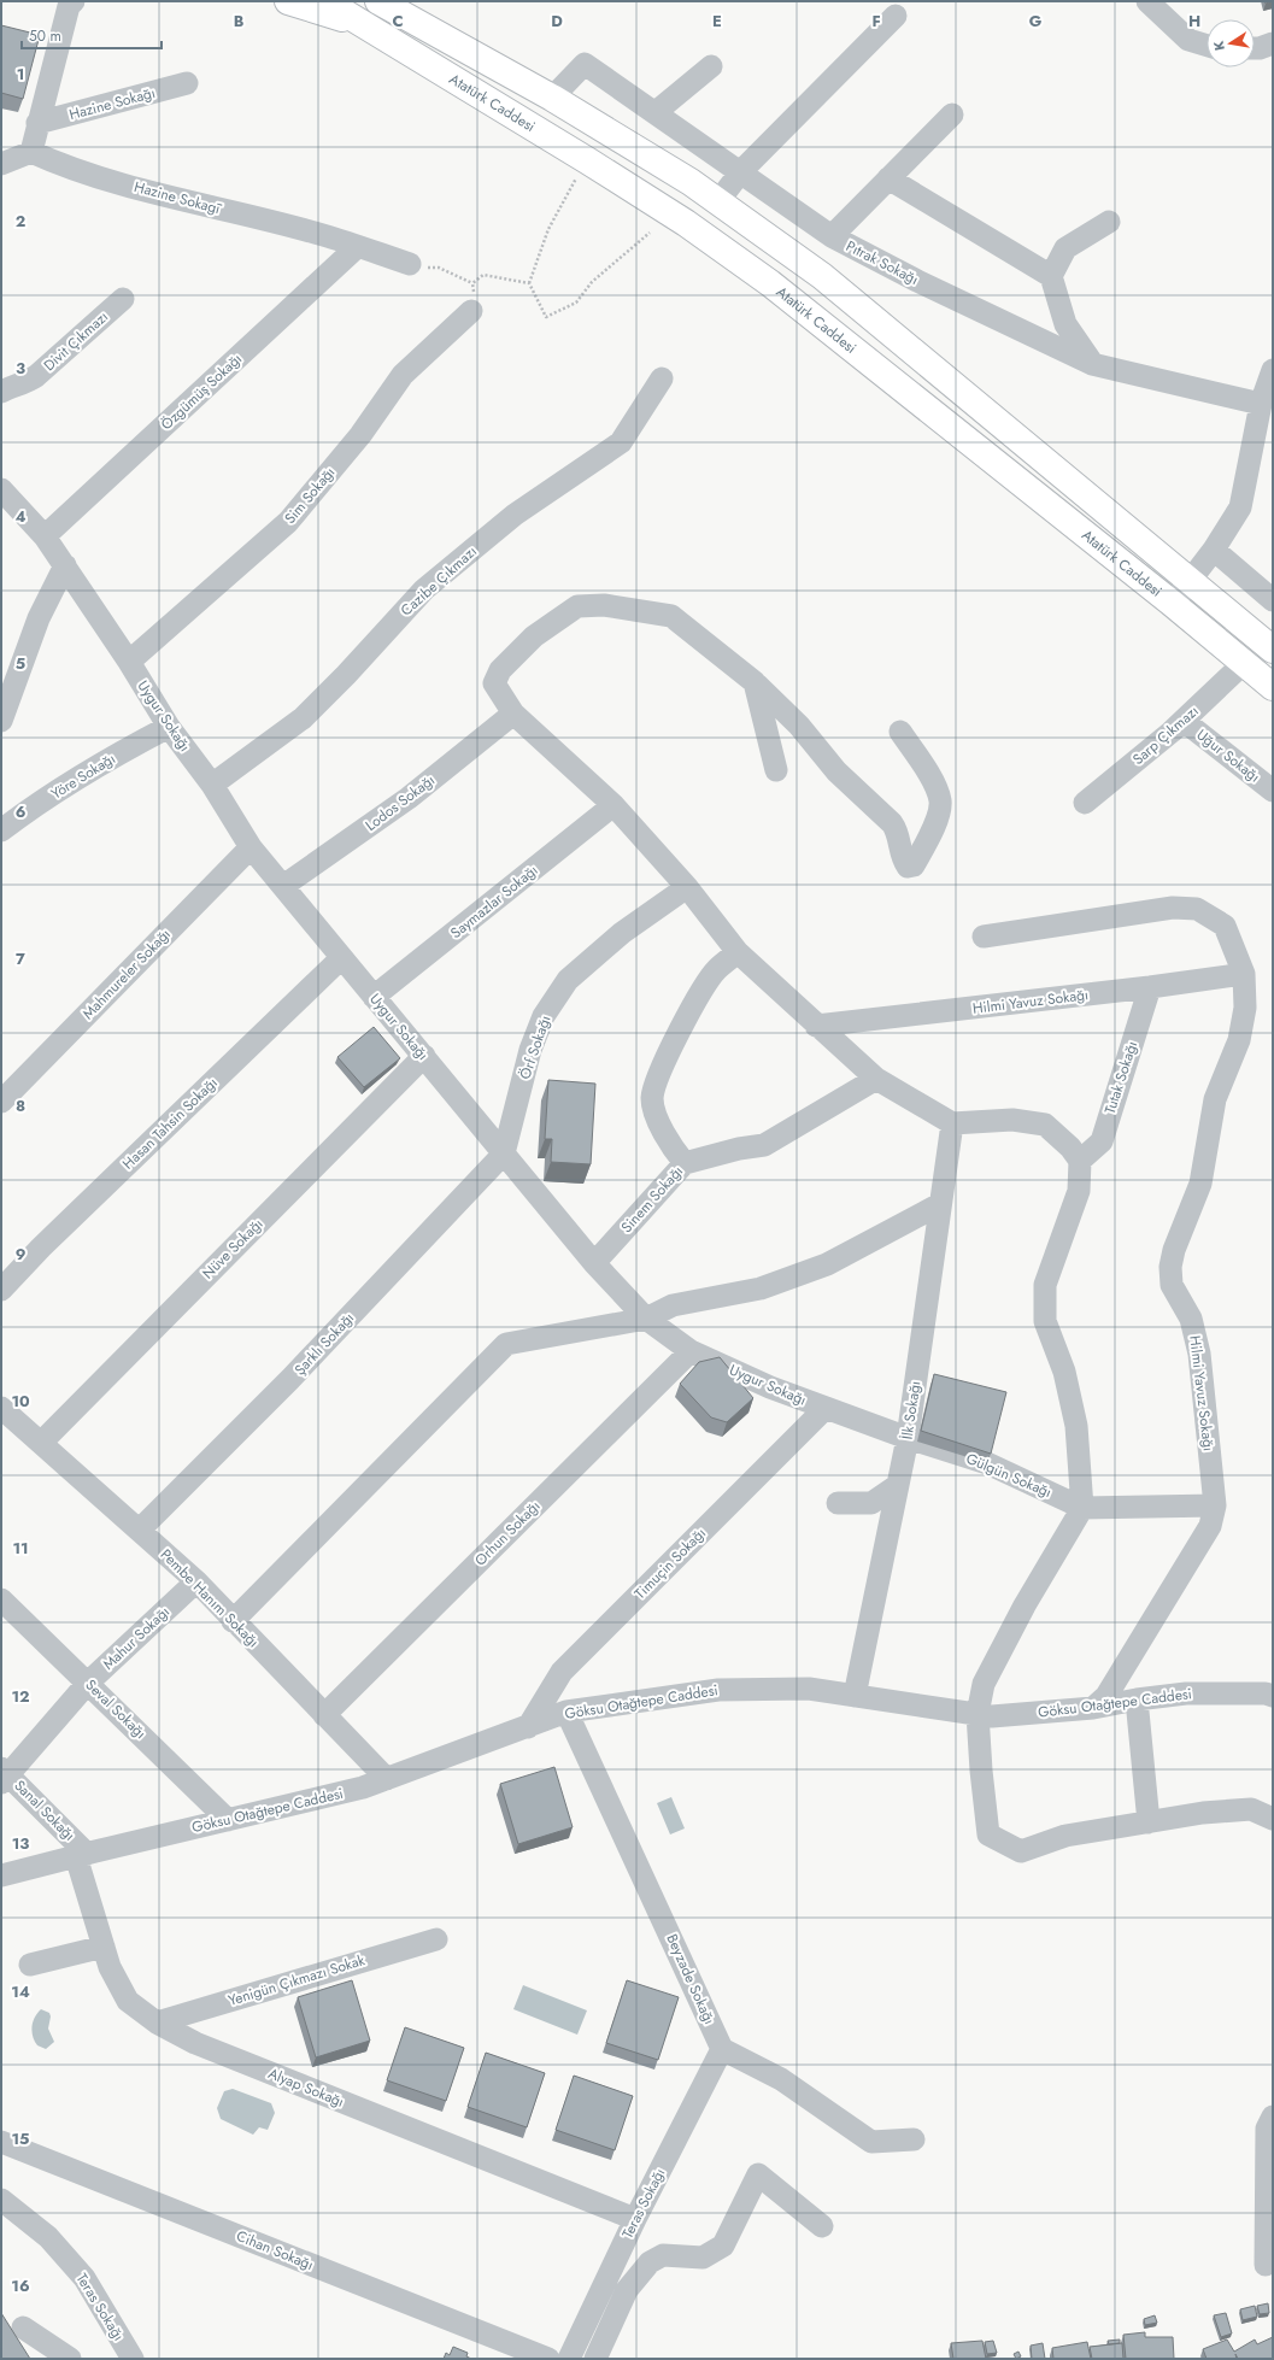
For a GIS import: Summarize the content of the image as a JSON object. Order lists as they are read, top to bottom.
{
  "streets": {
    "main road": ["Atatürk Caddesi"],
    "street": [
      "Hazine Sokağı",
      "Hazine Sokaḡı",
      "Pıtrak Sokağı",
      "Divit Çıkmazı",
      "Özgümüş Sokağı",
      "Sim Sokağı",
      "Cazibe Çıkmazı",
      "Uygur Sokağı",
      "Sarp Çıkmazı",
      "Uğur Sokağı",
      "Yöre Sokağı",
      "Lodos Sokağı",
      "Saymazlar Sokağı",
      "Mahmureler Sokağı",
      "Hilmi Yavuz Sokağı",
      "Örf Sokağı",
      "Tutak Sokağı",
      "Hasan Tahsin Sokağı",
      "Sinem Sokağı",
      "Nüve Sokağı",
      "Şarklı Sokağı",
      "İlk Sokağı",
      "Gülgün Sokağı",
      "Orhun Sokağı",
      "Timuçin Sokağı",
      "Pembe Hanım Sokağı",
      "Mahur Sokağı",
      "Göksu Otağtepe Caddesi",
      "Seval Sokağı",
      "Sanal Sokağı",
      "Beyzade Sokağı",
      "Yenigün Çıkmazı Sokak",
      "Alyap Sokağı",
      "Teras Sokağı",
      "Cihan Sokağı"
    ]
  },
  "crossings": [
    ["Atatürk Caddesi", "Pıtrak Sokağı"],
    ["Atatürk Caddesi", "Sarp Çıkmazı"],
    ["Hazine Sokaḡı", "Özgümüş Sokağı"],
    ["Özgümüş Sokağı", "Uygur Sokağı"],
    ["Sim Sokağı", "Uygur Sokağı"],
    ["Cazibe Çıkmazı", "Uygur Sokağı"],
    ["Uygur Sokağı", "Yöre Sokağı"],
    ["Uygur Sokağı", "Lodos Sokağı"],
    ["Uygur Sokağı", "Saymazlar Sokağı"],
    ["Uygur Sokağı", "Mahmureler Sokağı"],
    ["Uygur Sokağı", "Örf Sokağı"],
    ["Uygur Sokağı", "Hasan Tahsin Sokağı"],
    ["Uygur Sokağı", "Sinem Sokağı"],
    ["Uygur Sokağı", "Nüve Sokağı"],
    ["Uygur Sokağı", "Şarklı Sokağı"],
    ["Uygur Sokağı", "İlk Sokağı"],
    ["Uygur Sokağı", "Gülgün Sokağı"],
    ["Uygur Sokağı", "Orhun Sokağı"],
    ["Uygur Sokağı", "Timuçin Sokağı"],
    ["Sarp Çıkmazı", "Uğur Sokağı"],
    ["Hilmi Yavuz Sokağı", "Tutak Sokağı"],
    ["Hilmi Yavuz Sokağı", "Göksu Otağtepe Caddesi"],
    ["Örf Sokağı", "Şarklı Sokağı"],
    ["Nüve Sokağı", "Pembe Hanım Sokağı"],
    ["Şarklı Sokağı", "Pembe Hanım Sokağı"],
    ["İlk Sokağı", "Gülgün Sokağı"],
    ["İlk Sokağı", "Göksu Otağtepe Caddesi"],
    ["Orhun Sokağı", "Pembe Hanım Sokağı"],
    ["Timuçin Sokağı", "Göksu Otağtepe Caddesi"],
    ["Pembe Hanım Sokağı", "Mahur Sokağı"],
    ["Pembe Hanım Sokağı", "Göksu Otağtepe Caddesi"],
    ["Mahur Sokağı", "Seval Sokağı"],
    ["Mahur Sokağı", "Sanal Sokağı"],
    ["Göksu Otağtepe Caddesi", "Seval Sokağı"],
    ["Göksu Otağtepe Caddesi", "Sanal Sokağı"],
    ["Göksu Otağtepe Caddesi", "Beyzade Sokağı"],
    ["Göksu Otağtepe Caddesi", "Alyap Sokağı"],
    ["Sanal Sokağı", "Alyap Sokağı"],
    ["Beyzade Sokağı", "Teras Sokağı"],
    ["Yenigün Çıkmazı Sokak", "Alyap Sokağı"],
    ["Alyap Sokağı", "Teras Sokağı"]
  ],
  "scale_bar": "50 m",
  "north": "left",
  "grid": {
    "columns": [
      "B",
      "C",
      "D",
      "E",
      "F",
      "G",
      "H"
    ],
    "rows": [
      "1",
      "2",
      "3",
      "4",
      "5",
      "6",
      "7",
      "8",
      "9",
      "10",
      "11",
      "12",
      "13",
      "14",
      "15",
      "16"
    ]
  }
}
